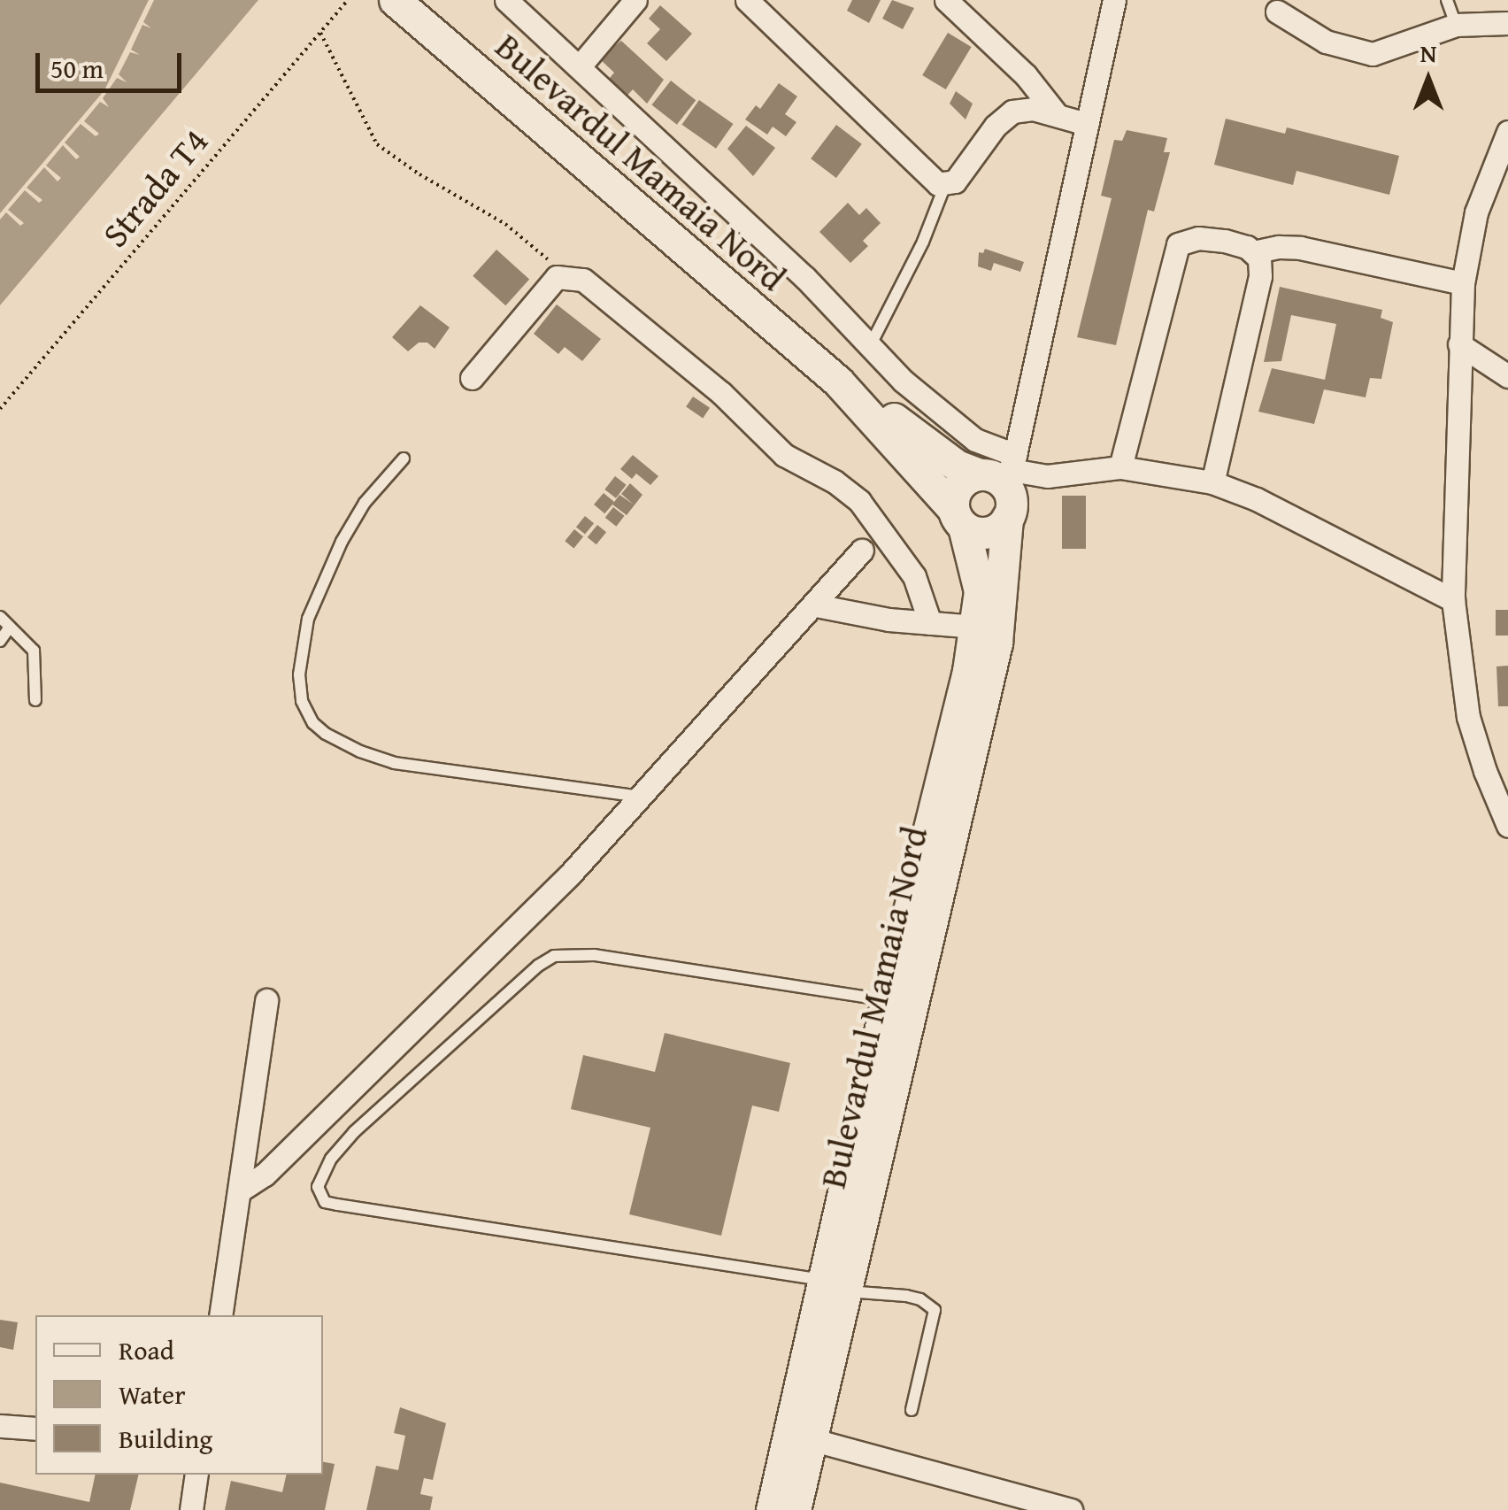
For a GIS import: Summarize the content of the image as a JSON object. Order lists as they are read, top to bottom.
{
  "streets": {
    "main road": ["Bulevardul Mamaia Nord"],
    "path": ["Strada T4"]
  },
  "legend": ["Road", "Water", "Building"],
  "scale_bar": "50 m",
  "north": "top"
}
